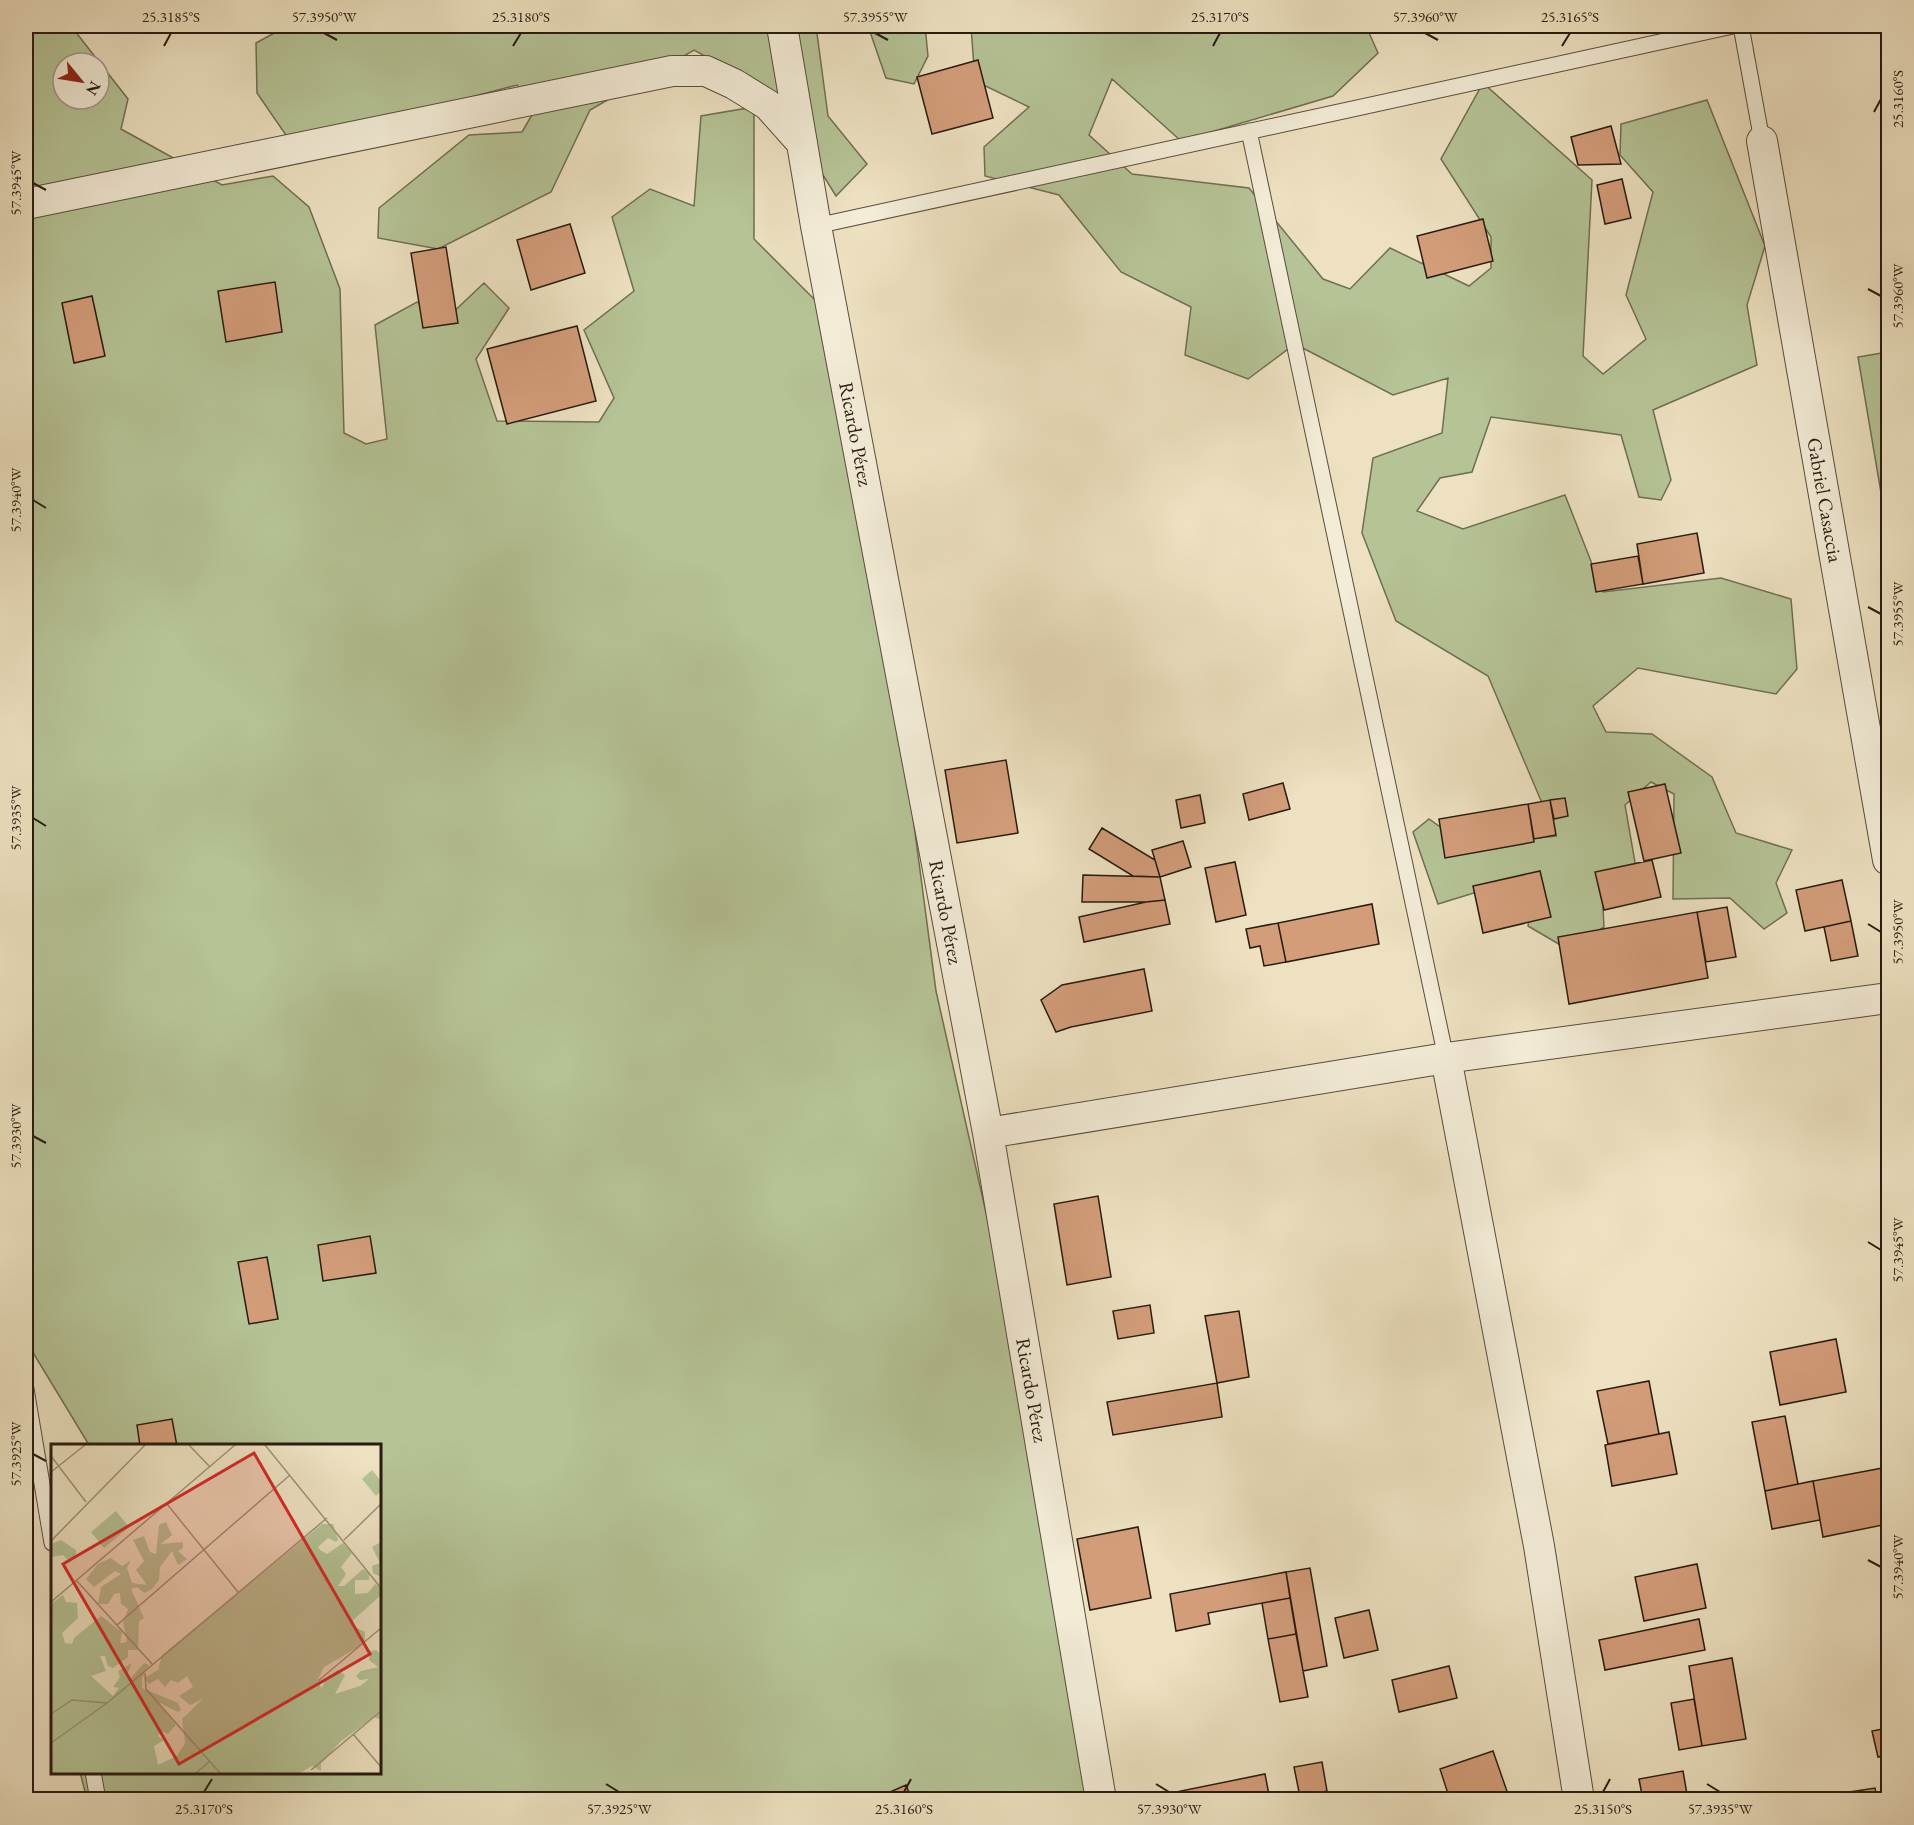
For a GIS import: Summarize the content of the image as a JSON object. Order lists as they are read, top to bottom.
{
  "streets": {
    "street": ["Ricardo Pérez", "Gabriel Casaccia"]
  },
  "north": "bottom right",
  "coordinates": [
    "25.3185°S",
    "57.3950°W",
    "25.3180°S",
    "57.3955°W",
    "25.3170°S",
    "57.3960°W",
    "25.3165°S",
    "25.3160°S",
    "57.3945°W",
    "57.3940°W",
    "57.3935°W",
    "57.3930°W",
    "57.3925°W",
    "25.3150°S"
  ]
}
